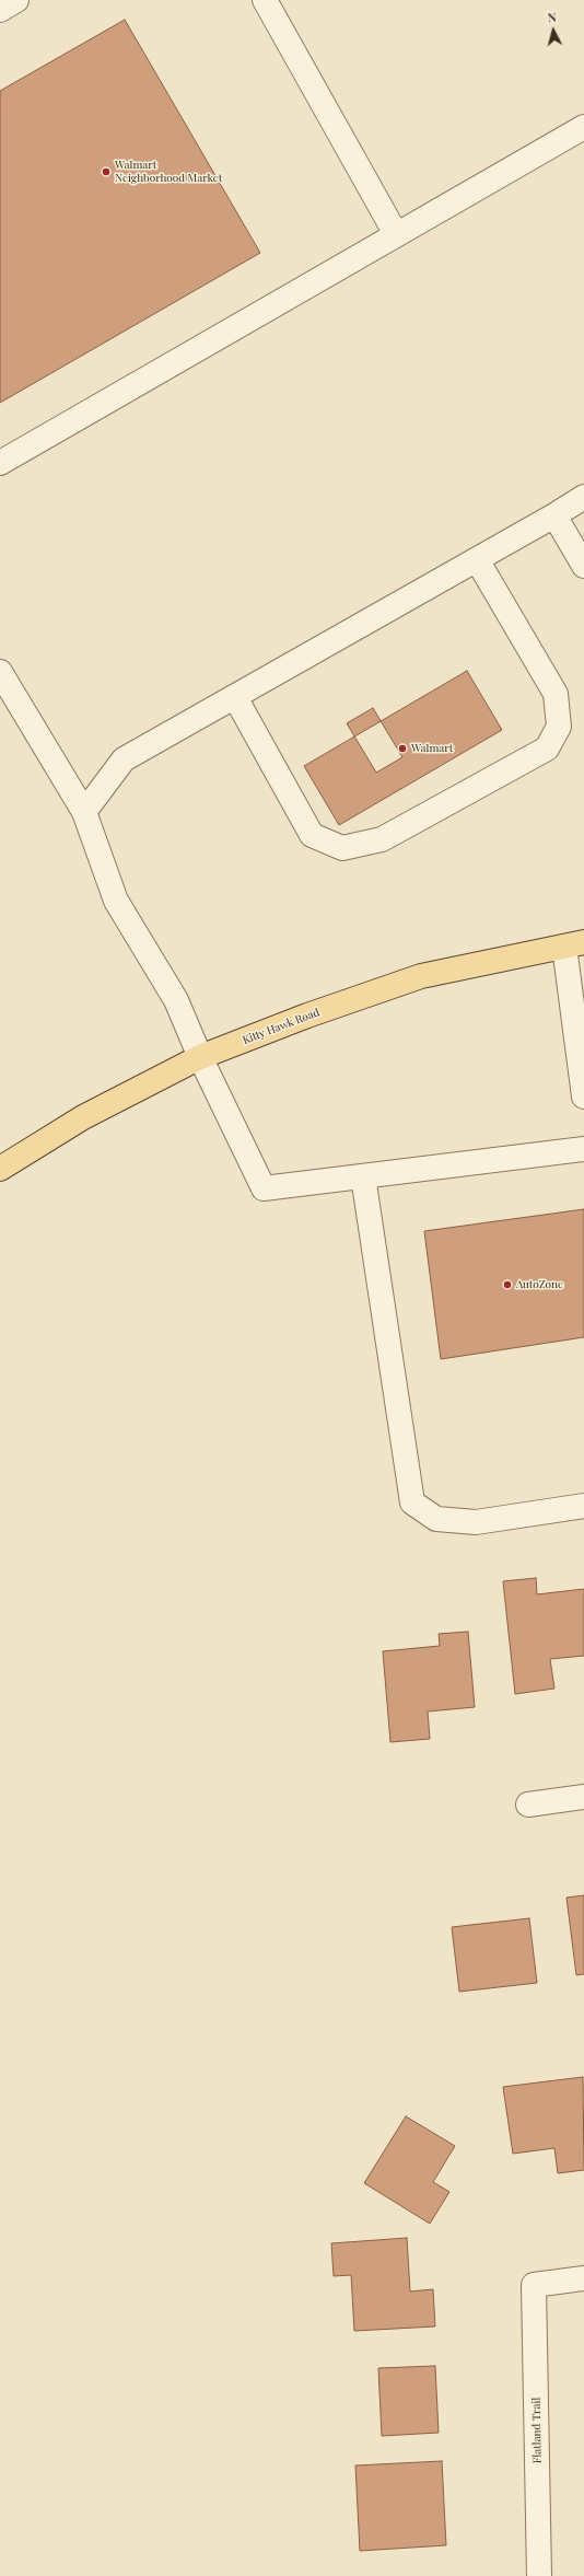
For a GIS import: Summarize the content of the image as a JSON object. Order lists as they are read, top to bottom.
{
  "streets": {
    "main road": ["Kitty Hawk Road"],
    "street": ["Flatland Trail"]
  },
  "places": ["Walmart Neighborhood Market", "Walmart", "AutoZone"],
  "north": "top"
}
